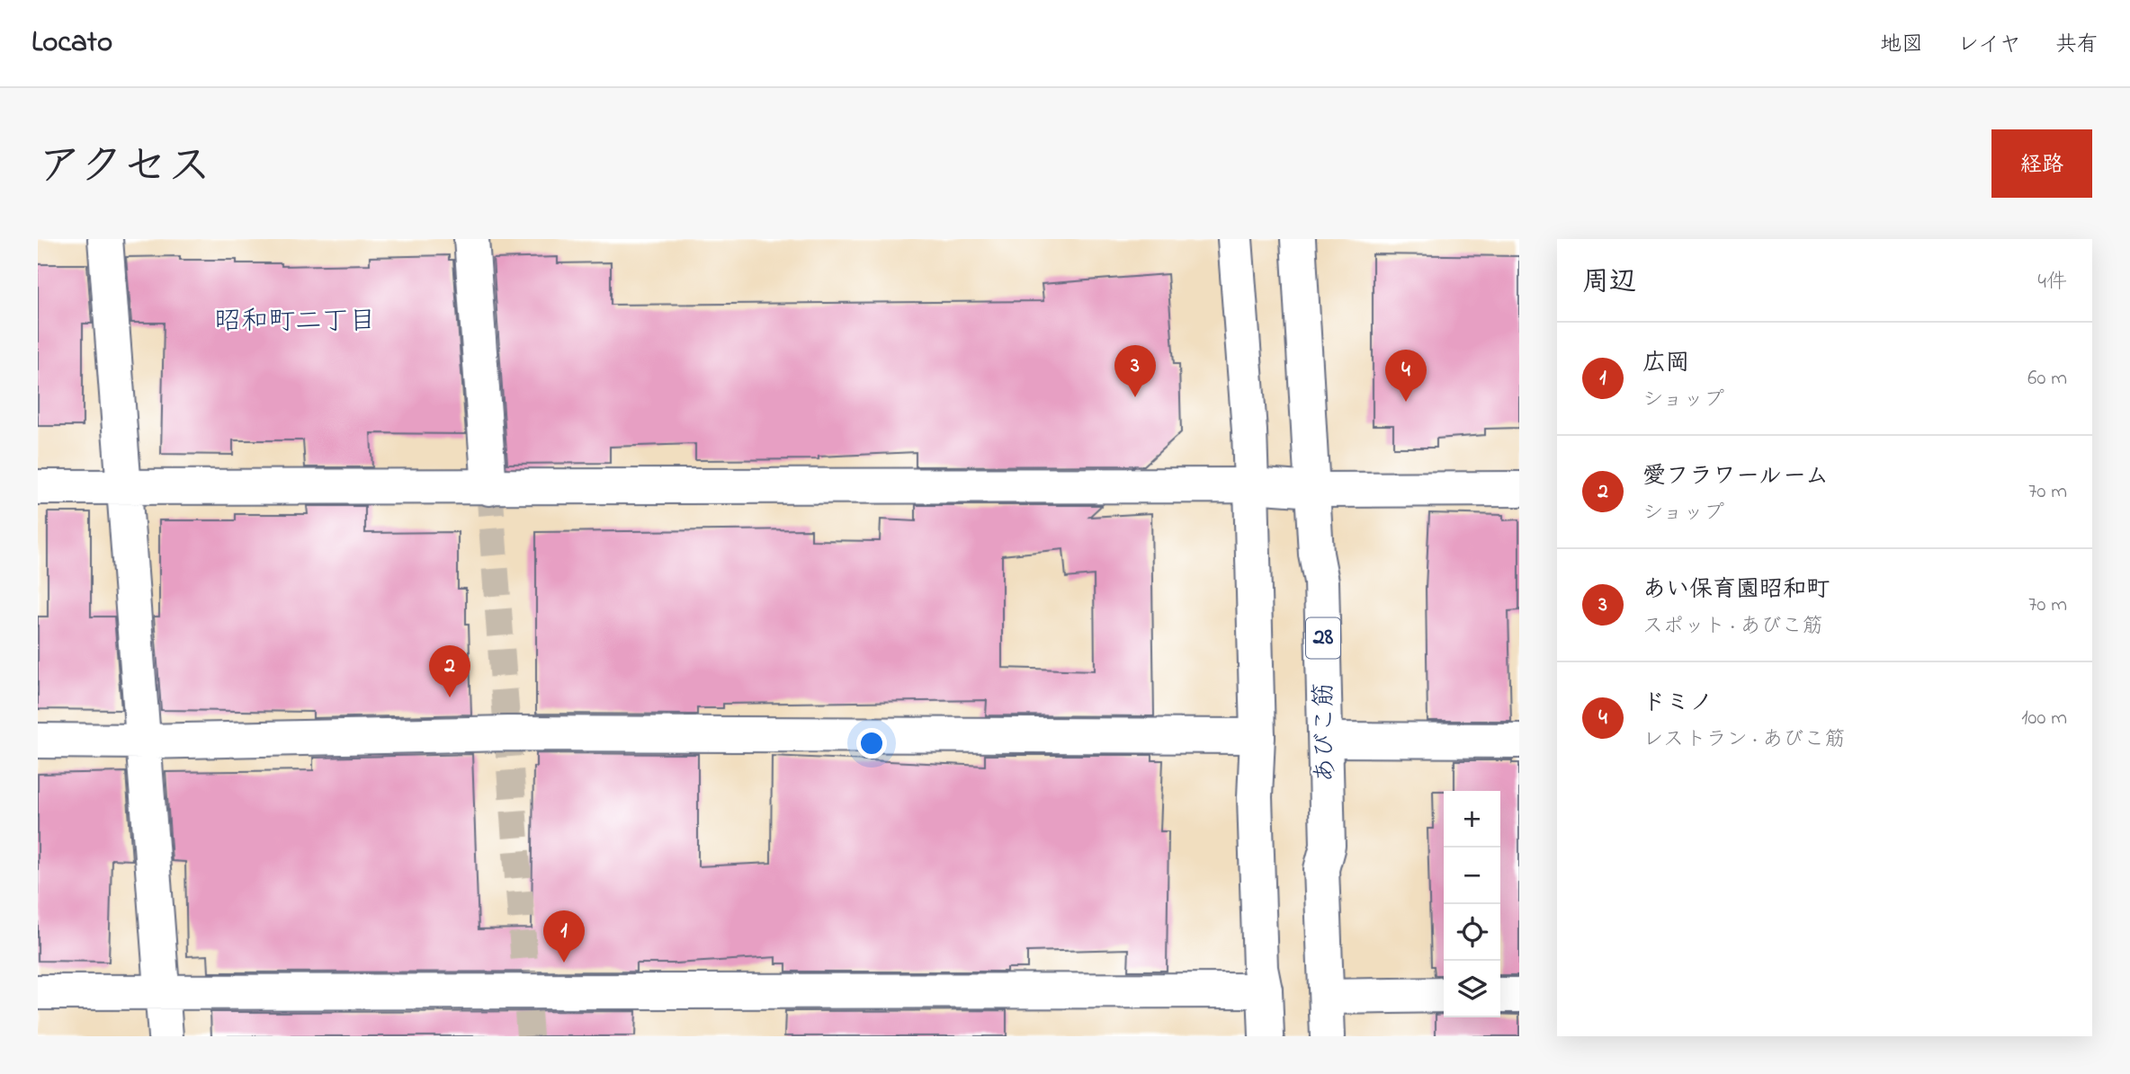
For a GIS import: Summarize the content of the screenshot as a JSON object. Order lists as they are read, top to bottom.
{
  "streets": {
    "street": ["28", "あびこ筋"]
  },
  "districts": ["昭和町二丁目"],
  "page": {
    "header": "Locato",
    "nav": ["地図", "レイヤ", "共有"],
    "title": "アクセス",
    "buttons": "経路",
    "heading": ["周辺", "4件"],
    "list": [
      {
        "mark": "1",
        "name": "広岡",
        "note": "ショップ",
        "value": "60 m"
      },
      {
        "mark": "2",
        "name": "愛フラワールーム",
        "note": "ショップ",
        "value": "70 m"
      },
      {
        "mark": "3",
        "name": "あい保育園昭和町",
        "note": "スポット · あびこ筋",
        "value": "70 m"
      },
      {
        "mark": "4",
        "name": "ドミノ",
        "note": "レストラン · あびこ筋",
        "value": "100 m"
      }
    ],
    "pins": [
      "3",
      "4",
      "2",
      "1"
    ],
    "map_buttons": ["+", "−"]
  }
}
